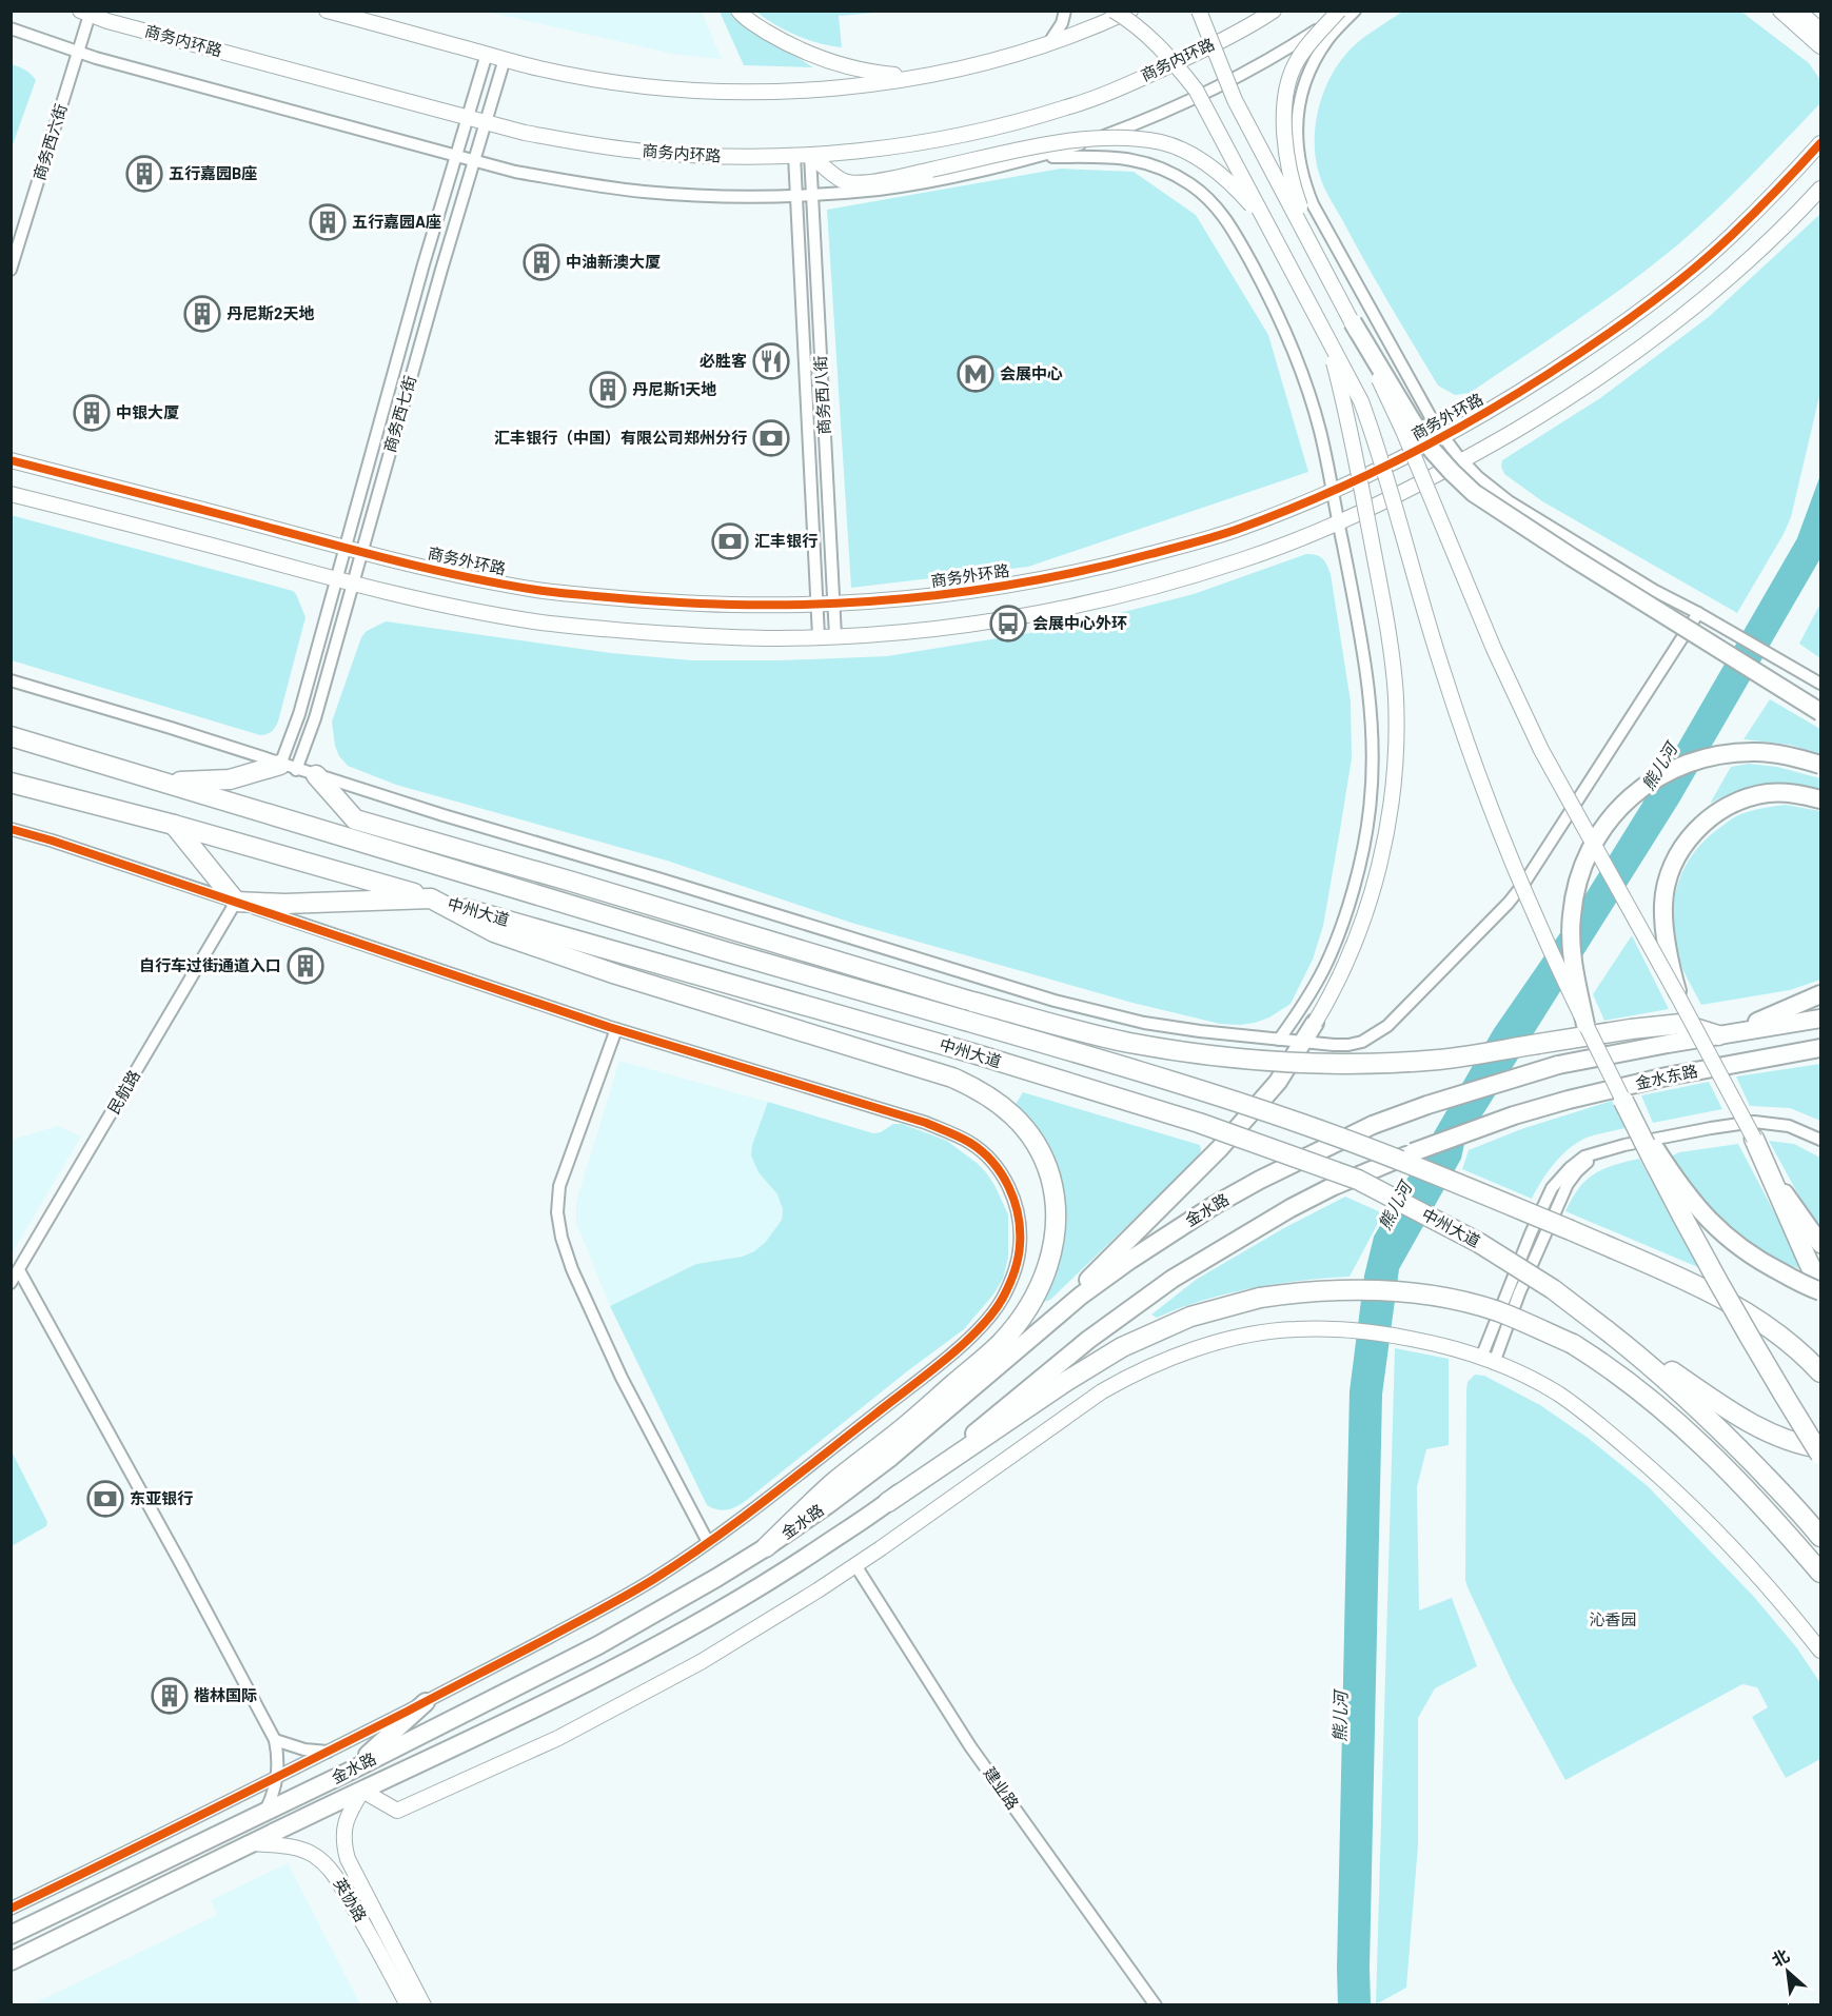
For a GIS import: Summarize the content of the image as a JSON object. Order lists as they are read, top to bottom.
{
  "streets": {
    "highway": ["中州大道"],
    "main road": ["金水东路", "金水路"],
    "street": [
      "商务内环路",
      "商务西六街",
      "商务西八街",
      "商务西七街",
      "商务外环路",
      "民航路",
      "建业路",
      "英协路"
    ]
  },
  "crossings": [
    ["商务内环路", "商务西六街"],
    ["商务内环路", "商务西八街"],
    ["商务内环路", "商务西七街"],
    ["商务西八街", "商务外环路"],
    ["商务西七街", "商务外环路"],
    ["金水东路", "金水路"],
    ["金水路", "英协路"]
  ],
  "water": ["熊儿河"],
  "parks": ["沁香园"],
  "places": {
    "building": [
      "五行嘉园B座",
      "五行嘉园A座",
      "中油新澳大厦",
      "丹尼斯2天地",
      "丹尼斯1天地",
      "中银大厦",
      "自行车过街通道入口",
      "楷林国际"
    ],
    "restaurant": ["必胜客"],
    "metro station": ["会展中心"],
    "bank": ["汇丰银行（中国）有限公司郑州分行", "汇丰银行", "东亚银行"],
    "bus stop": ["会展中心外环"]
  },
  "north": "top left"
}
